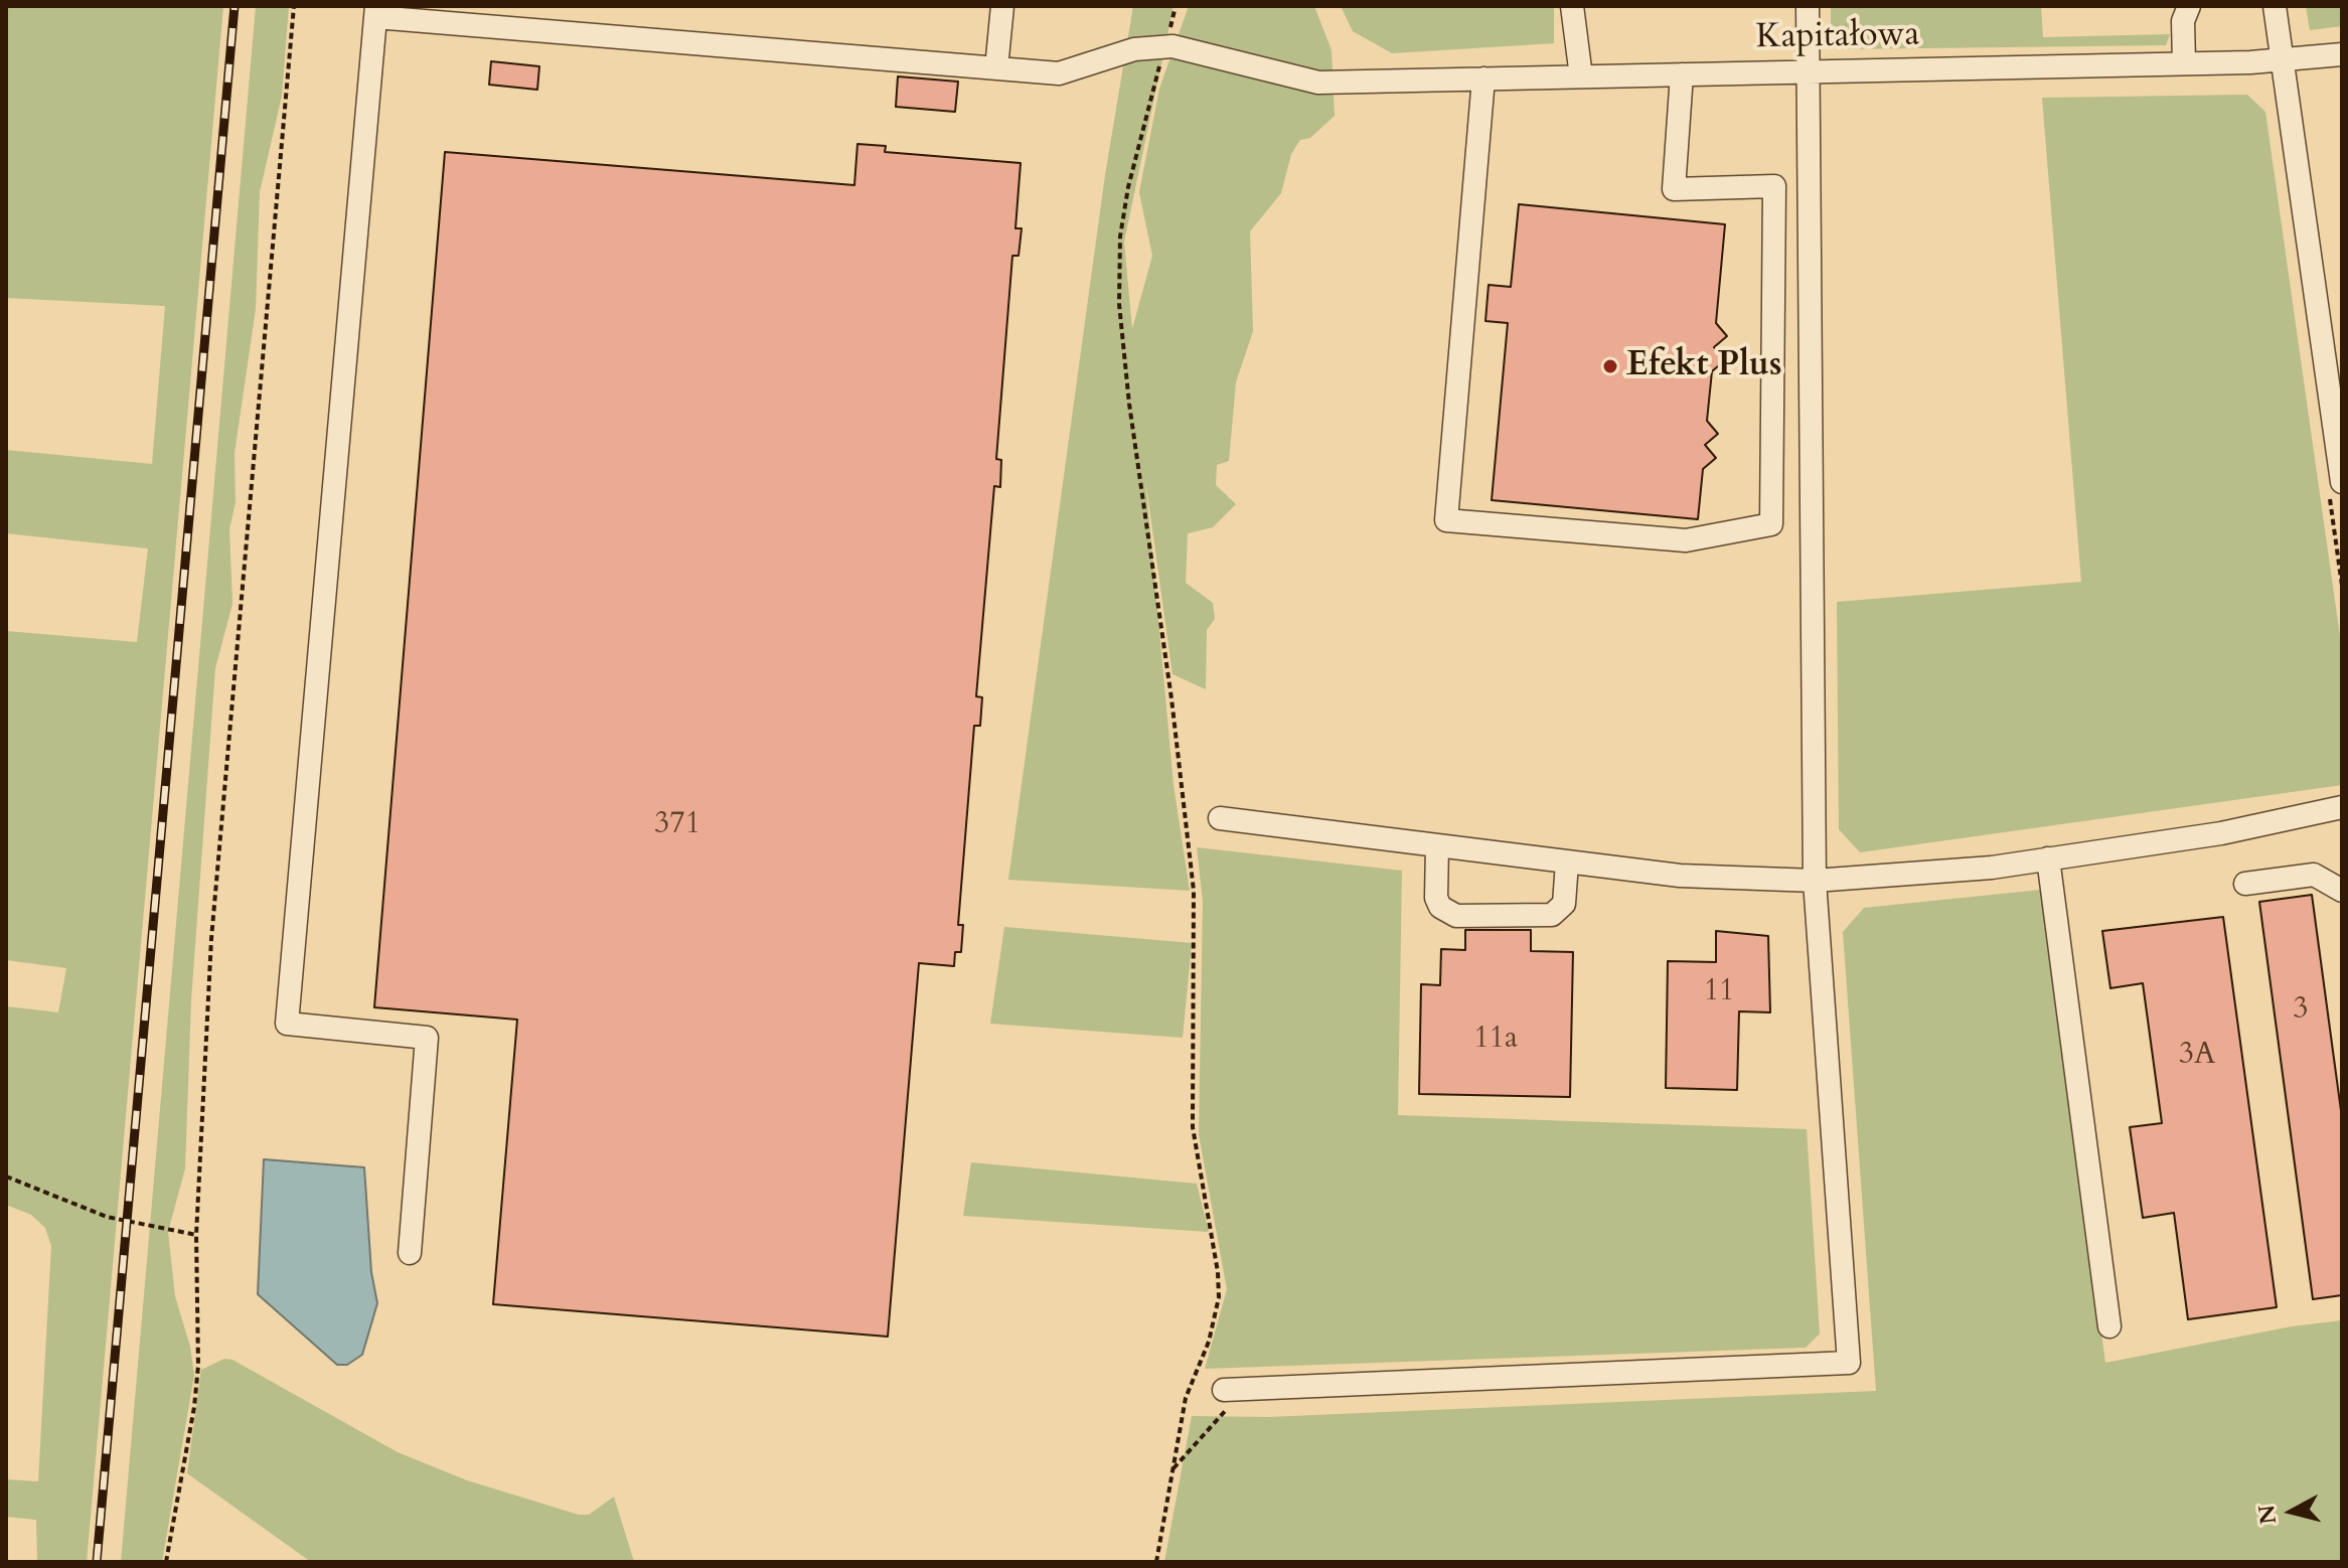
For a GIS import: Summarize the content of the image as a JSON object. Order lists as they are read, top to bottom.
{
  "streets": {
    "street": ["Kapitałowa"]
  },
  "places": ["Efekt Plus"],
  "house_numbers": [
    "371",
    "11",
    "3",
    "11a",
    "3A"
  ],
  "north": "left"
}
